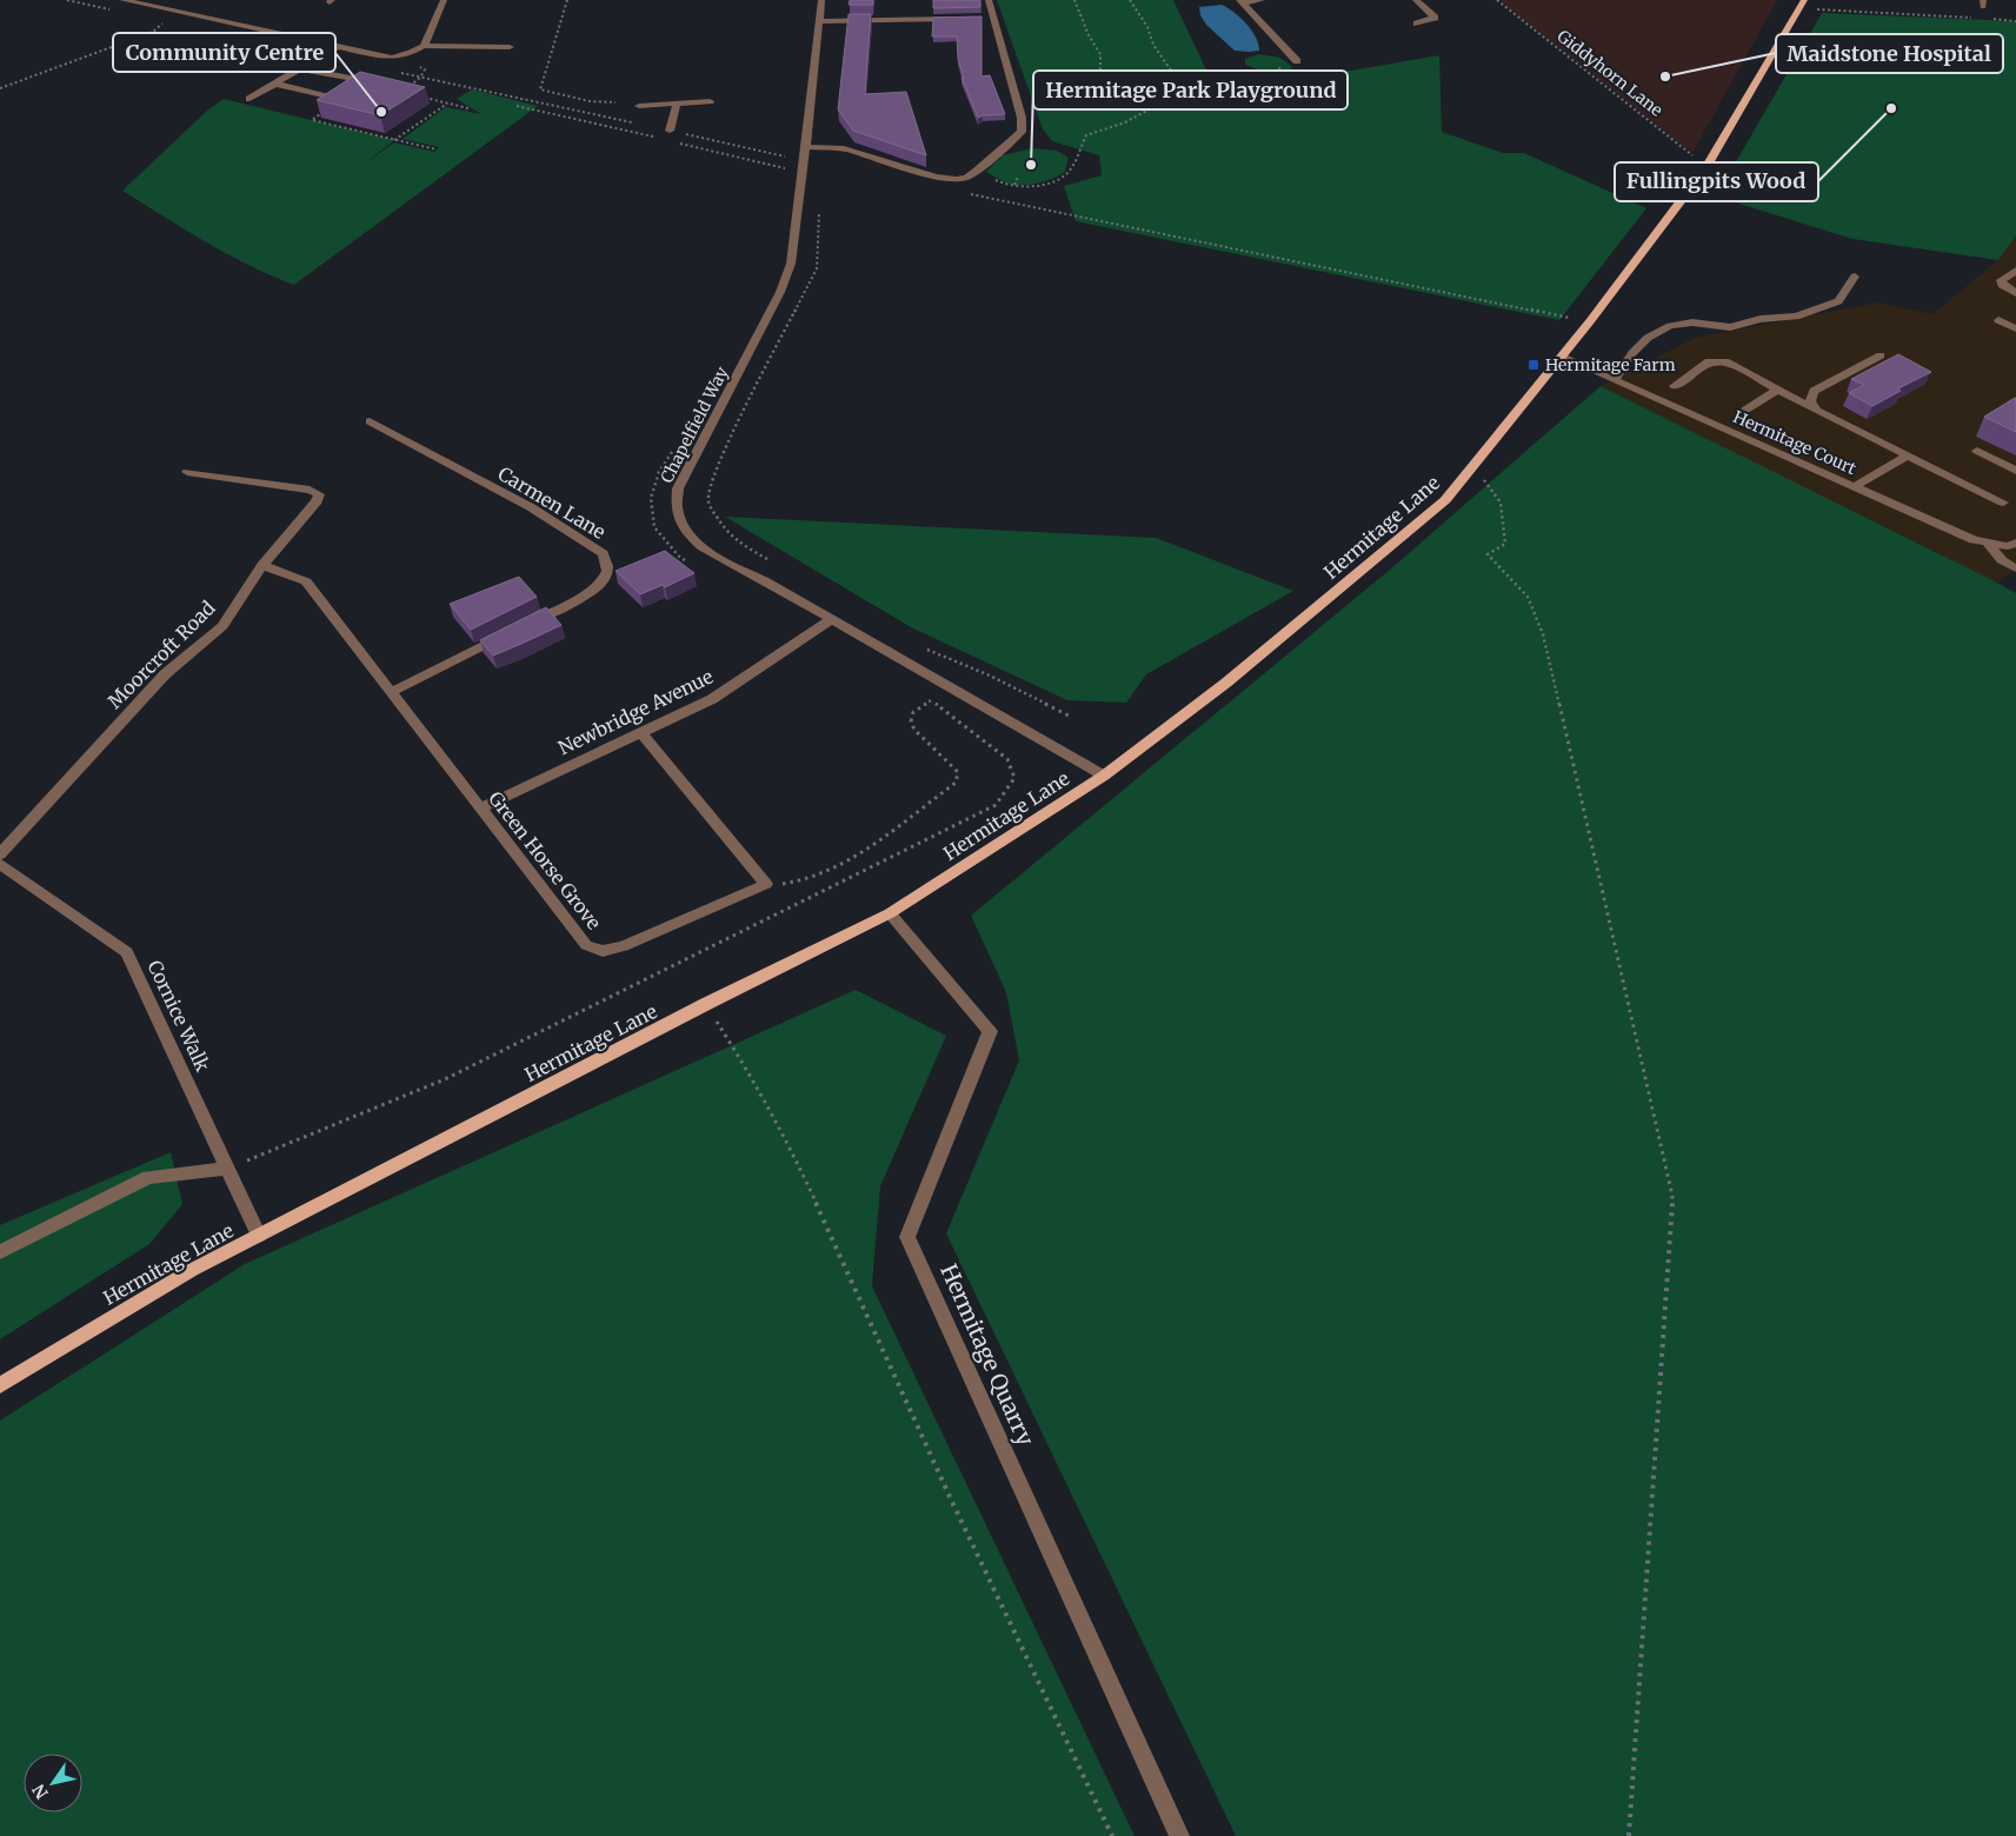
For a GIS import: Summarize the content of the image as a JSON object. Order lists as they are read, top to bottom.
{
  "streets": {
    "main road": ["Hermitage Lane"],
    "street": [
      "Chapelfield Way",
      "Hermitage Court",
      "Carmen Lane",
      "Moorcroft Road",
      "Newbridge Avenue",
      "Green Horse Grove",
      "Cornice Walk",
      "Hermitage Quarry"
    ],
    "path": ["Giddyhorn Lane"]
  },
  "crossings": [
    ["Giddyhorn Lane", "Hermitage Lane"],
    ["Chapelfield Way", "Hermitage Lane"],
    ["Chapelfield Way", "Newbridge Avenue"],
    ["Hermitage Court", "Hermitage Lane"],
    ["Carmen Lane", "Green Horse Grove"],
    ["Hermitage Lane", "Cornice Walk"],
    ["Hermitage Lane", "Hermitage Quarry"],
    ["Moorcroft Road", "Green Horse Grove"],
    ["Newbridge Avenue", "Green Horse Grove"]
  ],
  "places": {
    "other": [
      "Maidstone Hospital",
      "Fullingpits Wood",
      "Community Centre",
      "Hermitage Park Playground"
    ],
    "transit": ["Hermitage Farm"]
  },
  "north": "bottom left"
}
